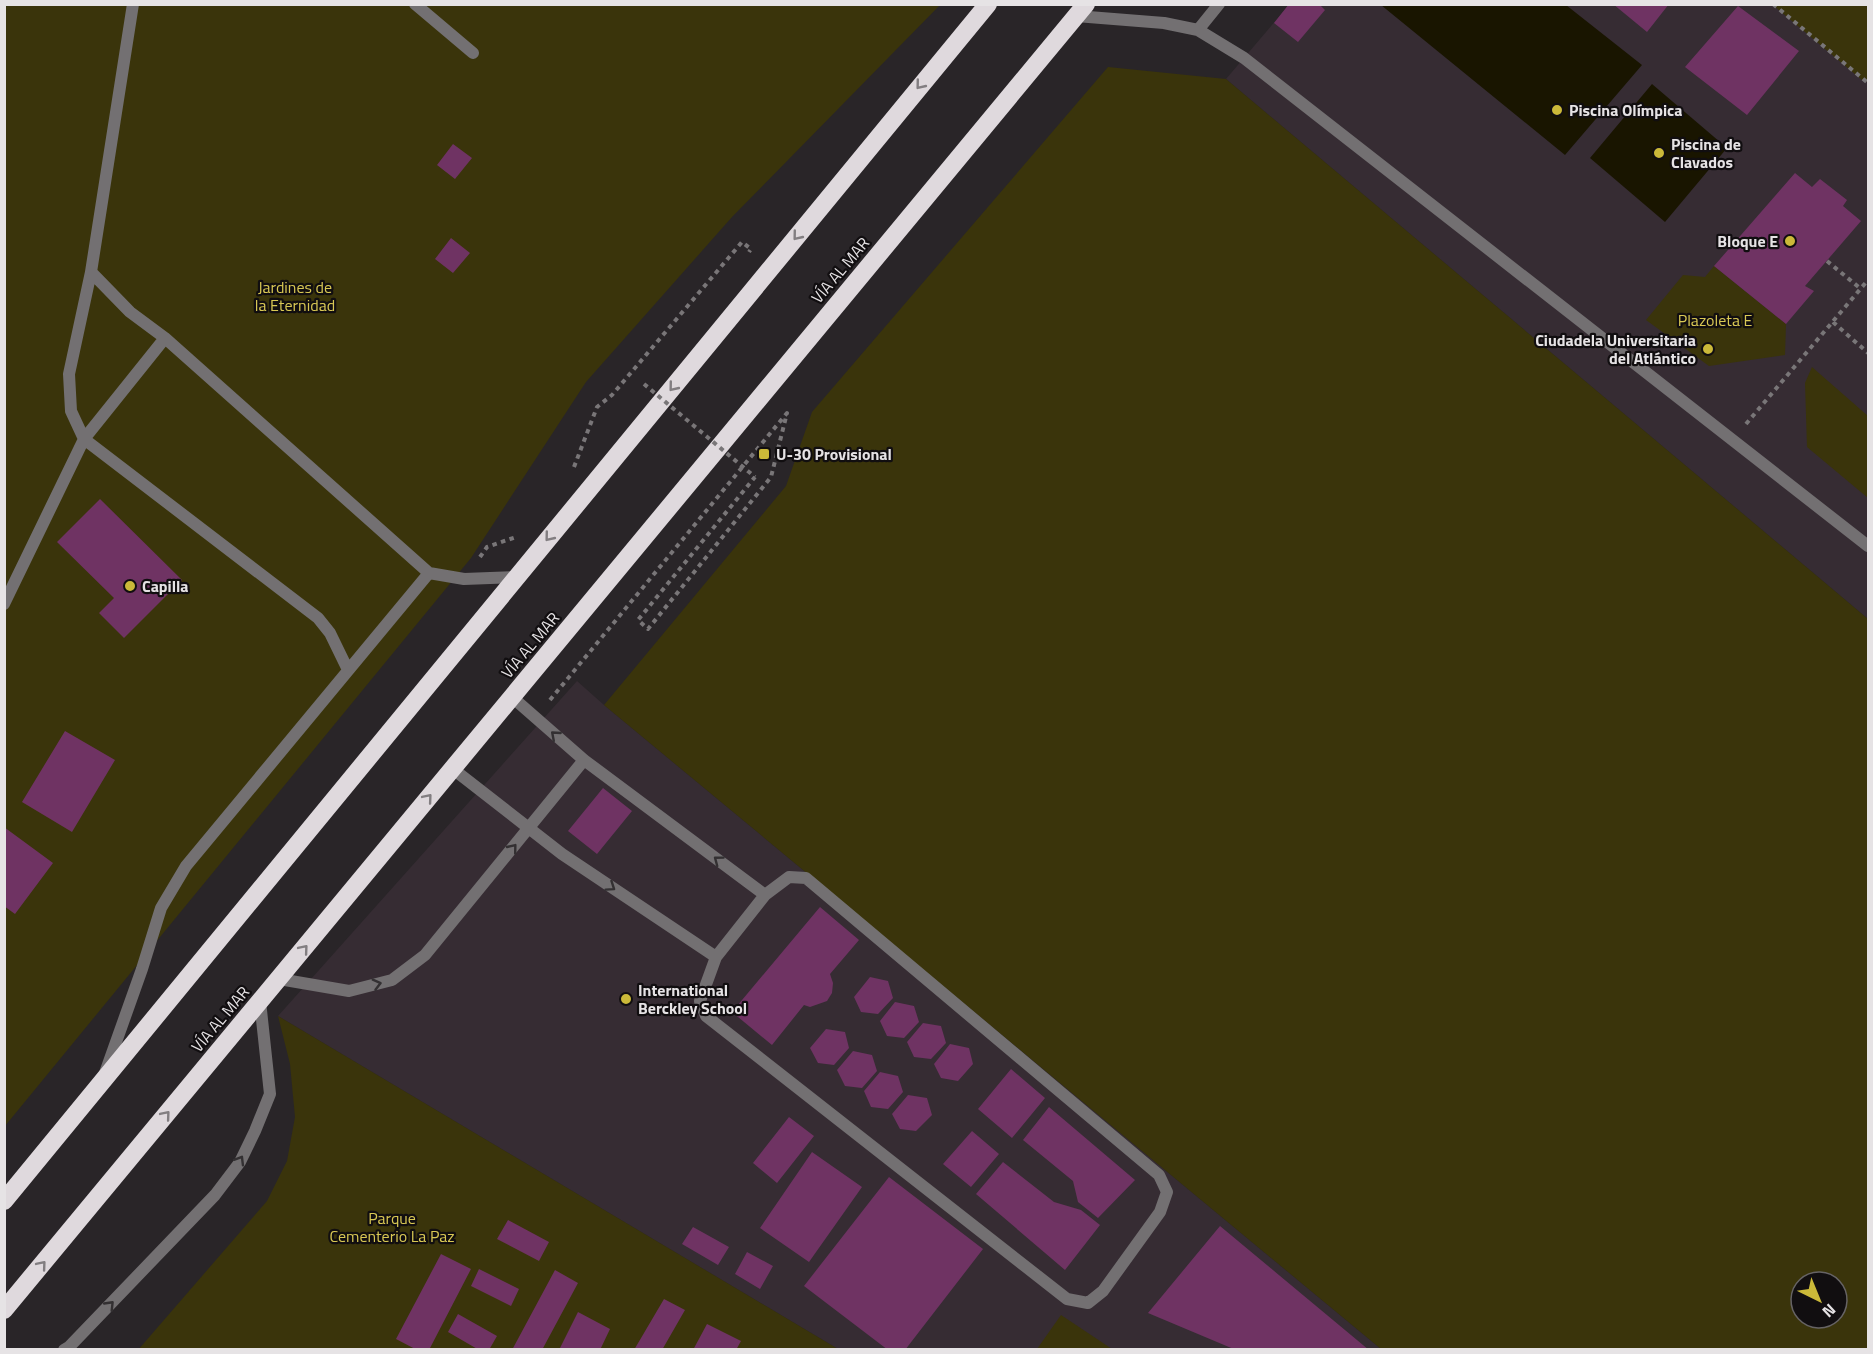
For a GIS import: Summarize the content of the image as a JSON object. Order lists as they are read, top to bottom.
{
  "streets": {
    "highway": ["VÍA AL MAR"]
  },
  "parks": ["Jardines de la Eternidad", "Plazoleta E", "Parque Cementerio La Paz"],
  "places": {
    "other": [
      "Piscina Olímpica",
      "Piscina de Clavados",
      "Bloque E",
      "Ciudadela Universitaria del Atlántico",
      "Capilla",
      "International Berckley School"
    ],
    "transit": ["U-30 Provisional"]
  },
  "north": "bottom right"
}
